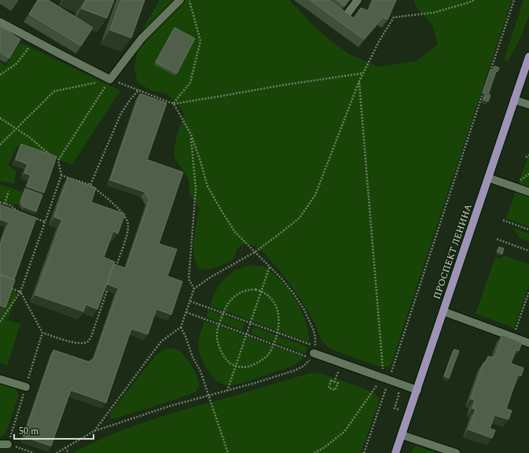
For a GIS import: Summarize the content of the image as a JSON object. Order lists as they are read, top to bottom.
{
  "streets": {
    "main road": ["ПРОСПЕКТ ЛЕНИНА"]
  },
  "scale_bar": "50 m"
}
